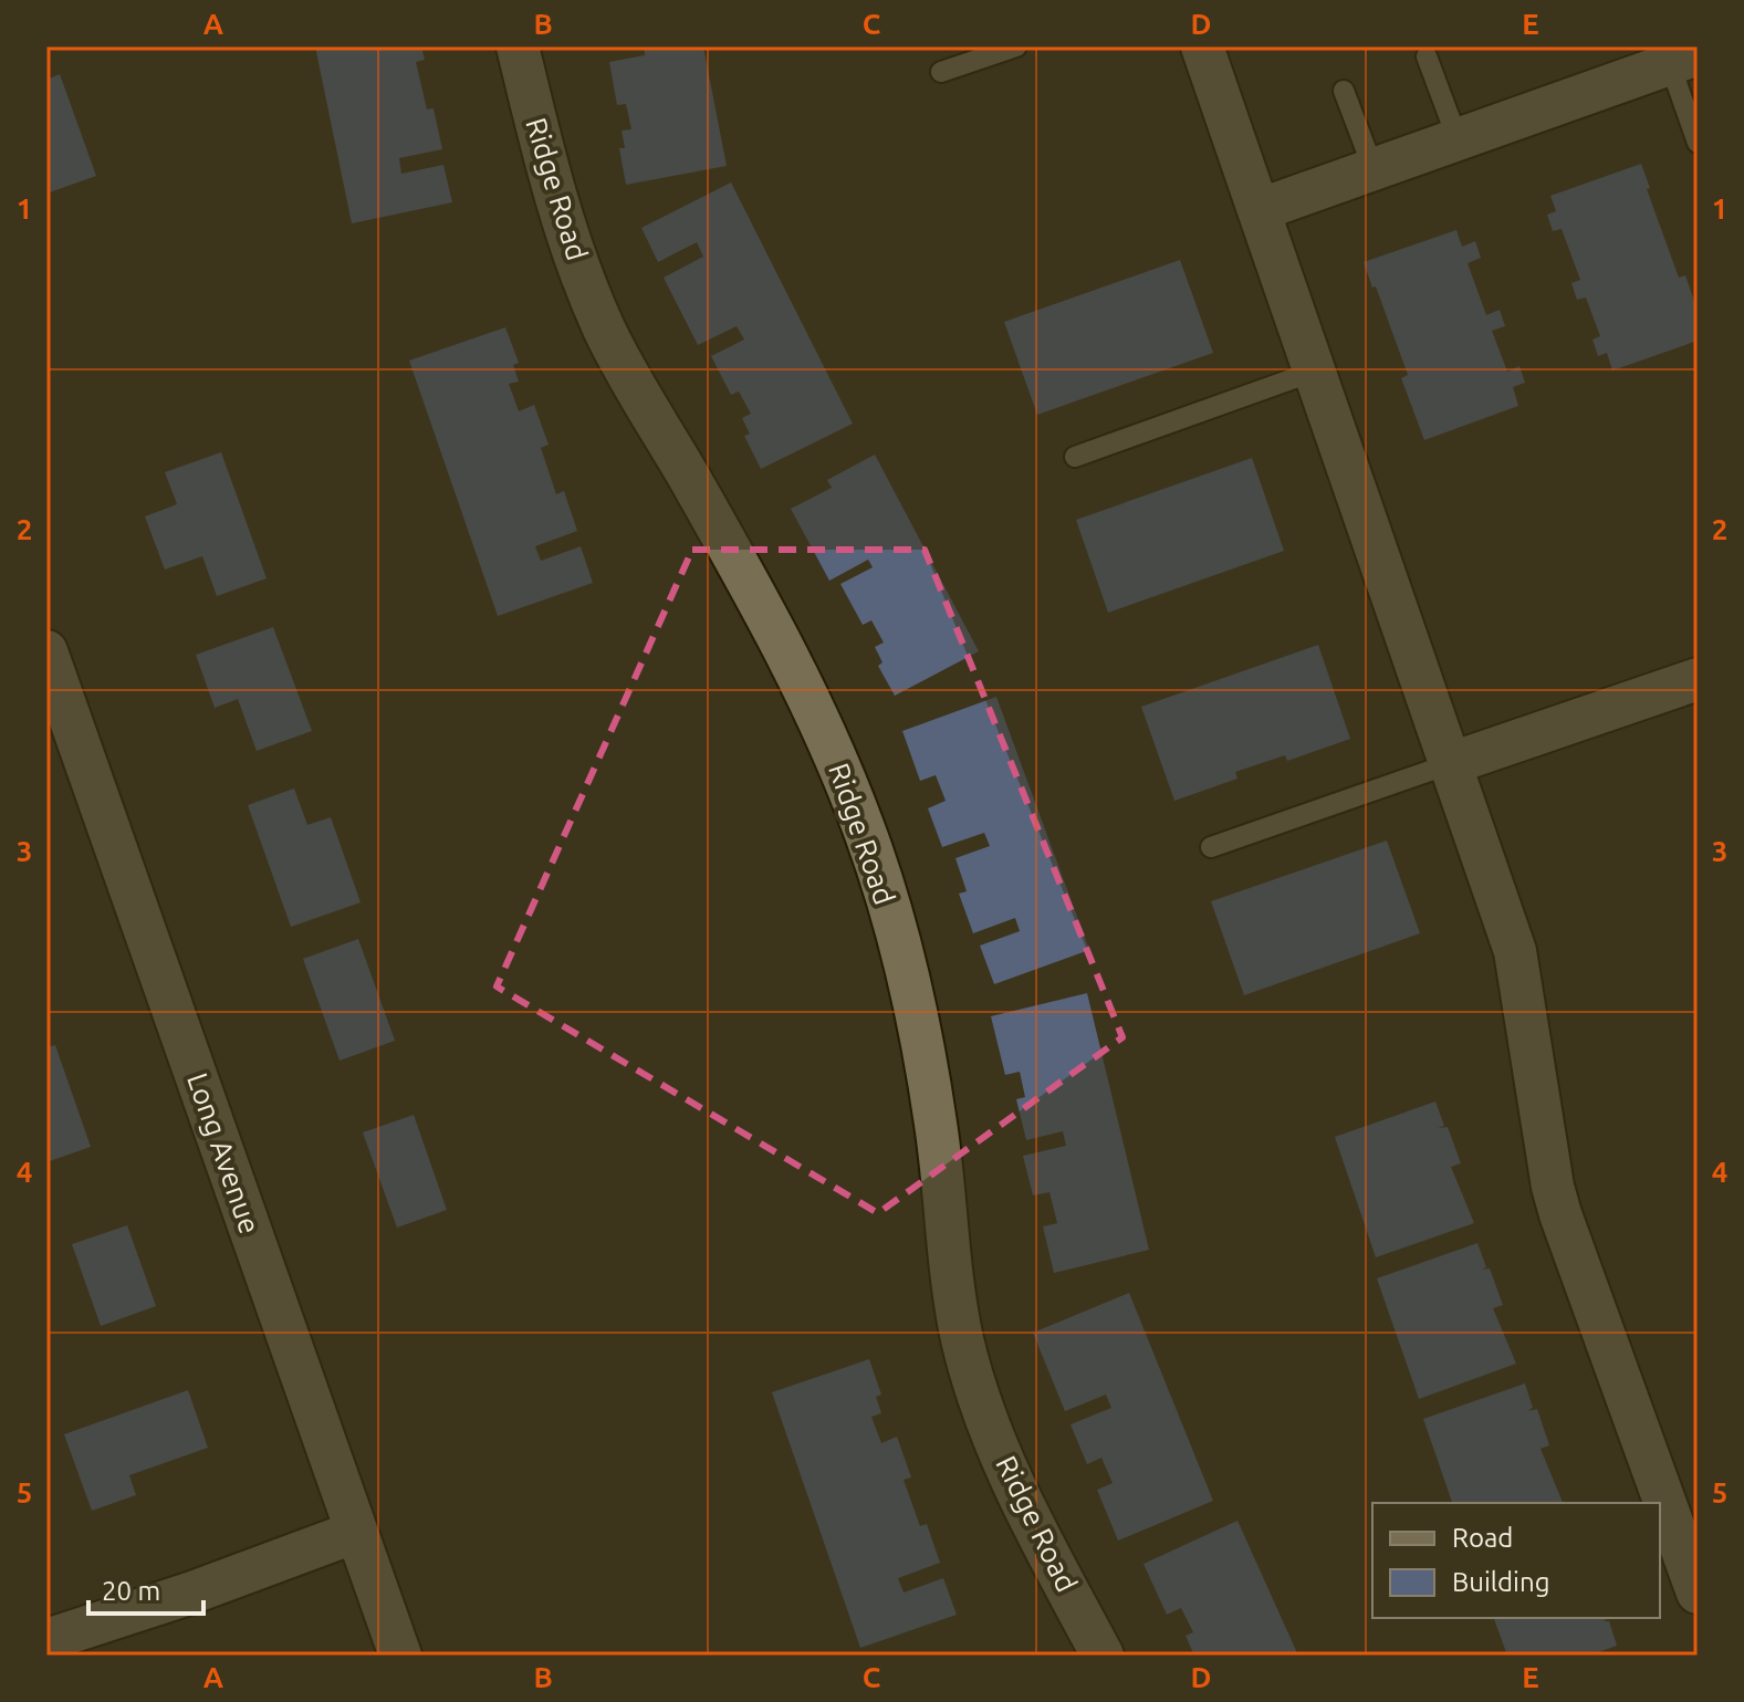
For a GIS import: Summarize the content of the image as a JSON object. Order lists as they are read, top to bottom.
{
  "streets": {
    "street": ["Ridge Road", "Long Avenue"]
  },
  "legend": ["Road", "Building"],
  "scale_bar": "20 m",
  "grid": {
    "columns": [
      "A",
      "B",
      "C",
      "D",
      "E"
    ],
    "rows": [
      "1",
      "2",
      "3",
      "4",
      "5"
    ]
  }
}
